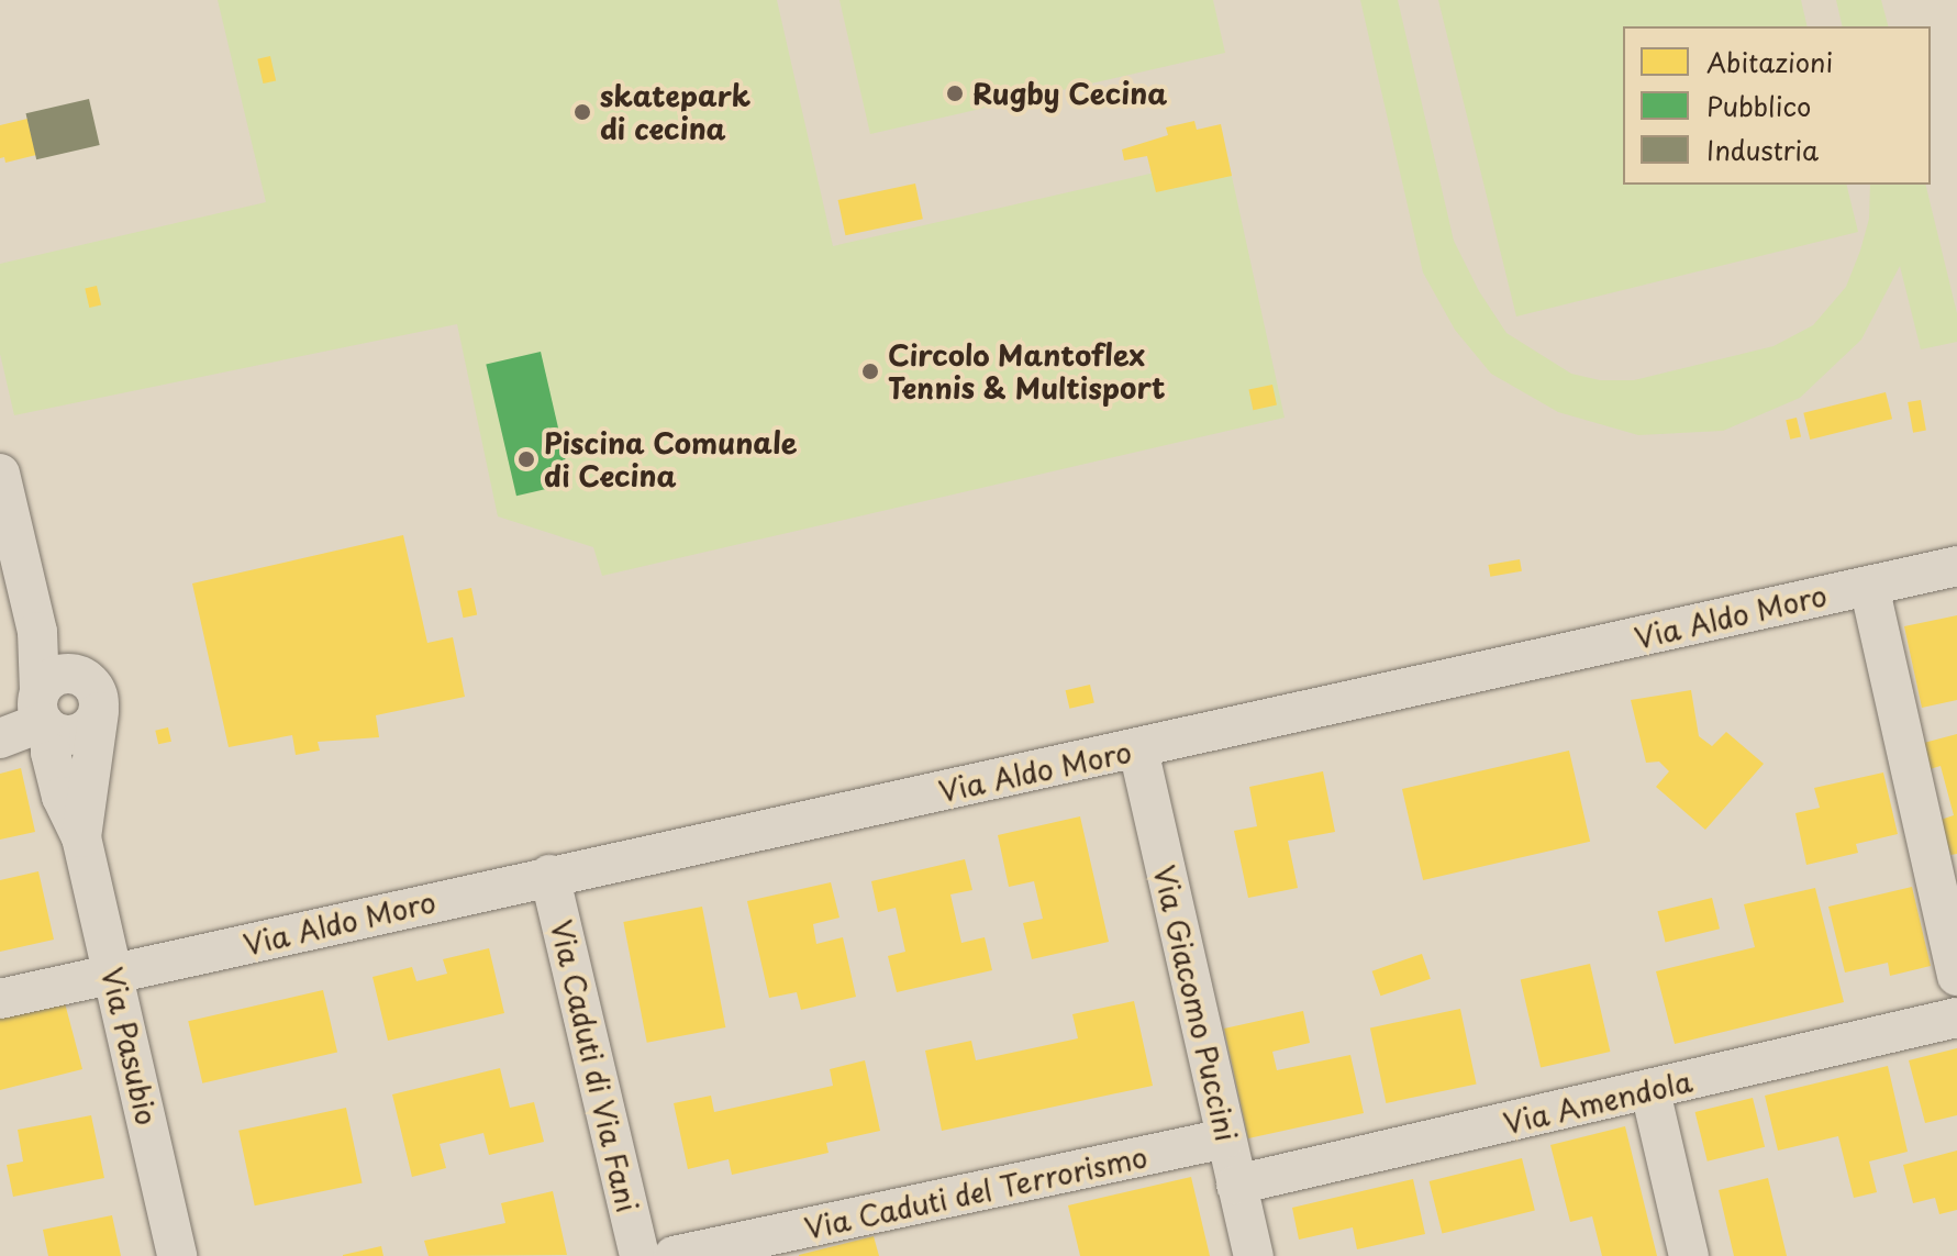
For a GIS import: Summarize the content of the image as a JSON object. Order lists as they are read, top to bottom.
{
  "streets": {
    "street": [
      "Via Aldo Moro",
      "Via Giacomo Puccini",
      "Via Pasubio",
      "Via Caduti di Via Fani",
      "Via Amendola",
      "Via Caduti del Terrorismo"
    ]
  },
  "crossings": [
    ["Via Aldo Moro", "Via Giacomo Puccini"],
    ["Via Aldo Moro", "Via Pasubio"],
    ["Via Aldo Moro", "Via Caduti di Via Fani"],
    ["Via Giacomo Puccini", "Via Amendola"],
    ["Via Giacomo Puccini", "Via Caduti del Terrorismo"]
  ],
  "places": [
    "Rugby Cecina",
    "skatepark di cecina",
    "Circolo Mantoflex Tennis & Multisport",
    "Piscina Comunale di Cecina"
  ],
  "legend": ["Abitazioni", "Pubblico", "Industria"]
}
